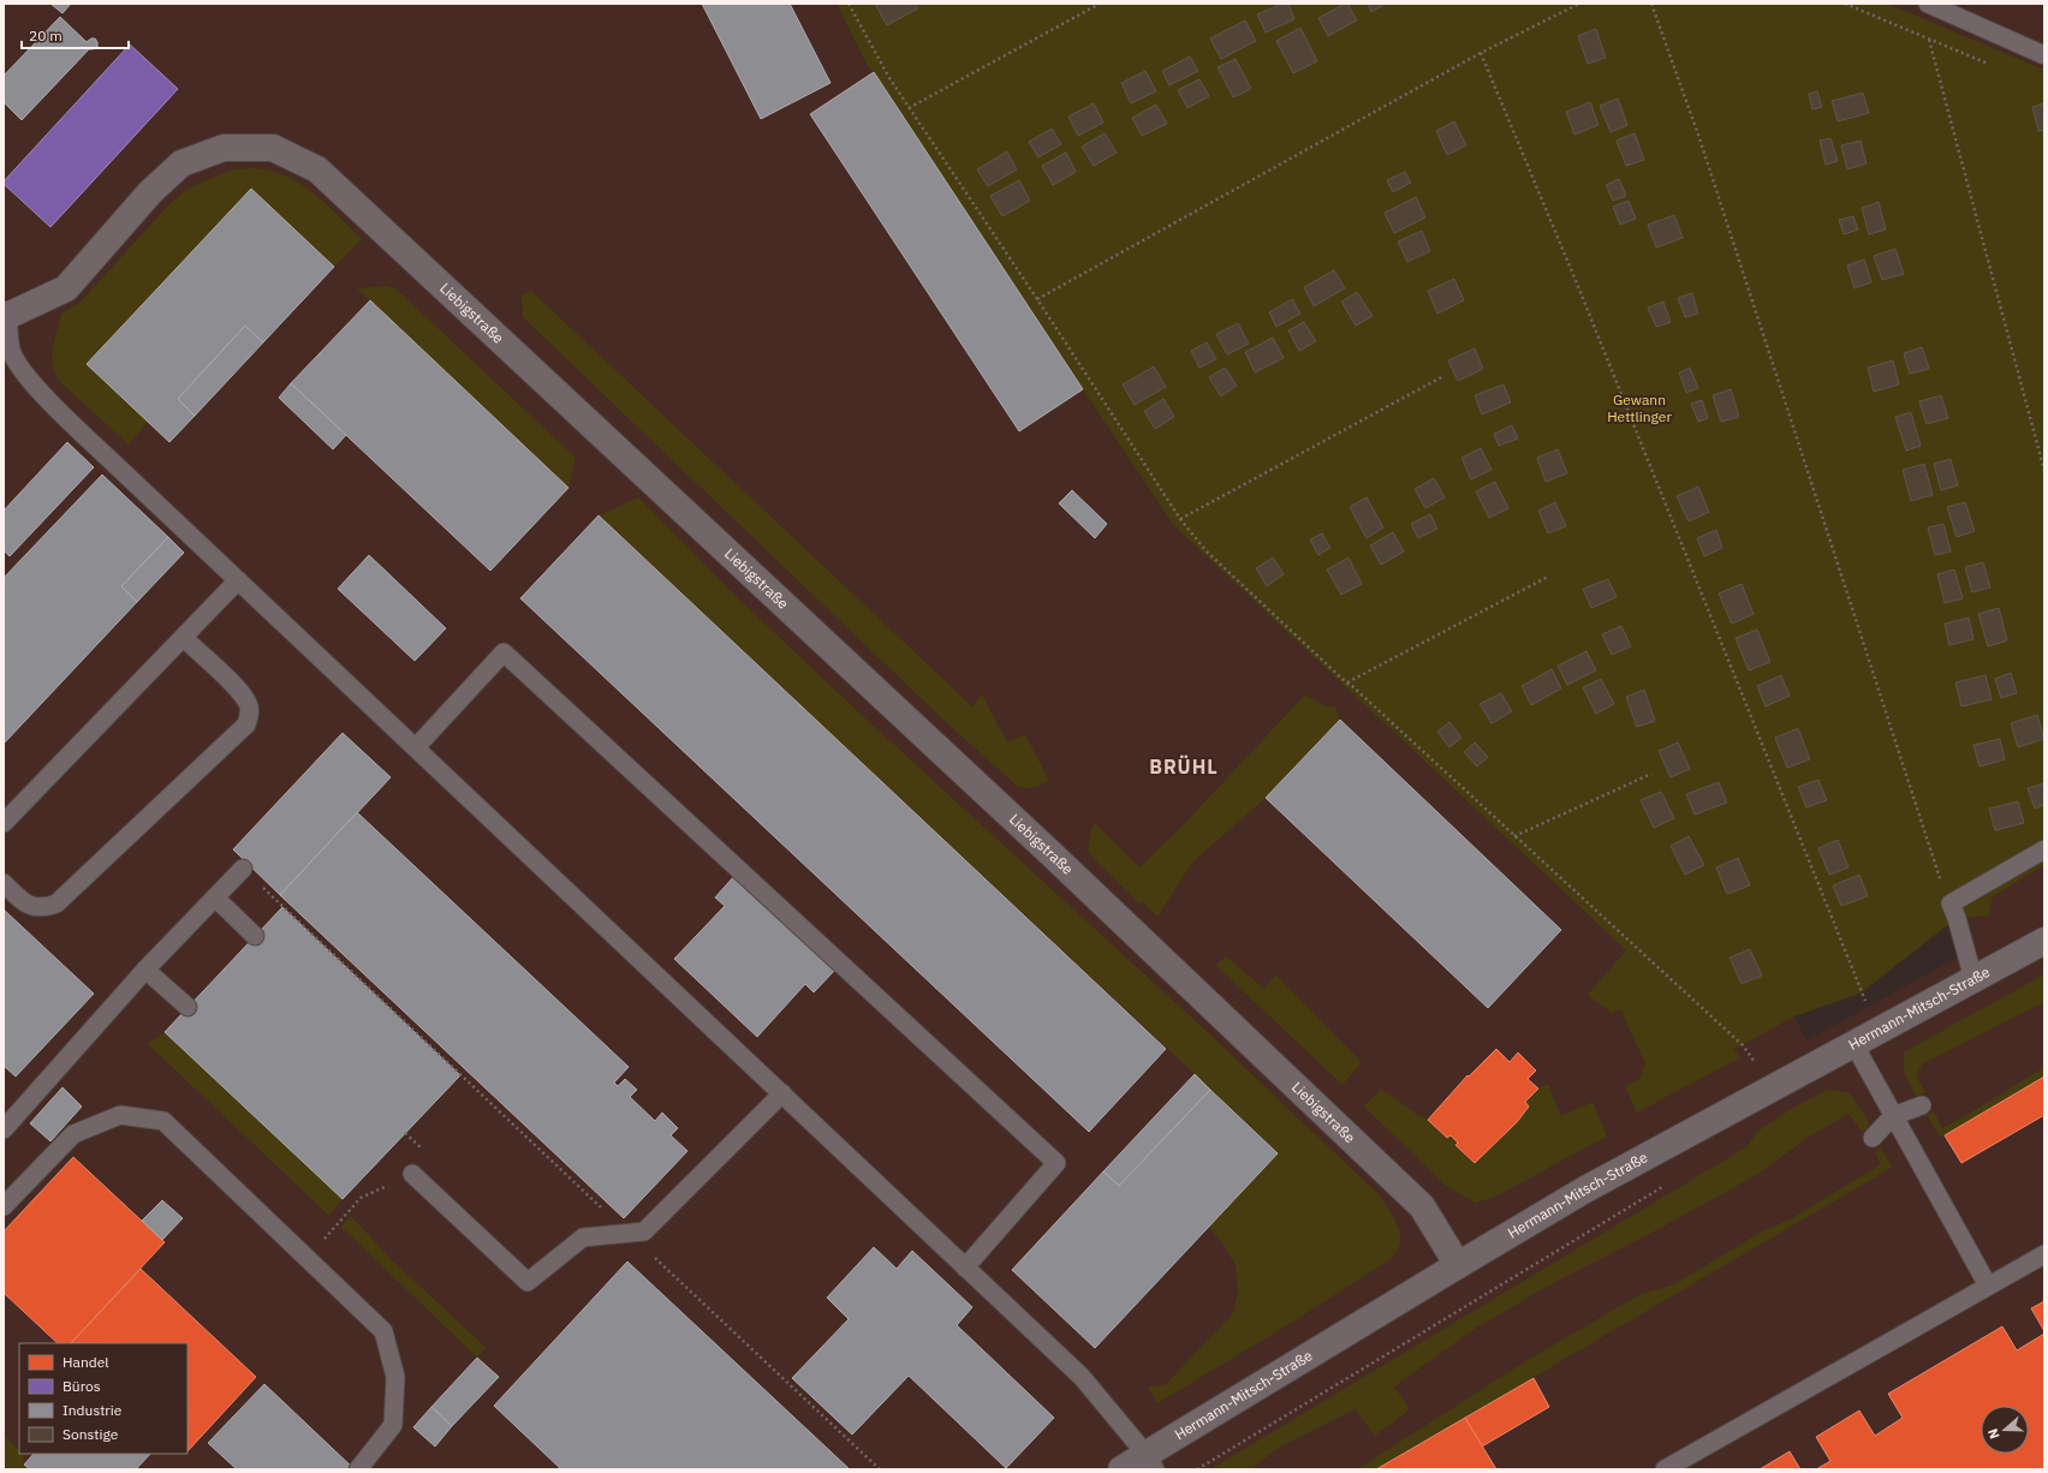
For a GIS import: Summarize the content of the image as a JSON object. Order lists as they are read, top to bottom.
{
  "streets": {
    "street": ["Liebigstraße", "Hermann-Mitsch-Straße"]
  },
  "crossings": [
    ["Liebigstraße", "Hermann-Mitsch-Straße"]
  ],
  "districts": ["BRÜHL"],
  "parks": ["Gewann Hettlinger"],
  "legend": [
    "Handel",
    "Büros",
    "Industrie",
    "Sonstige"
  ],
  "scale_bar": "20 m",
  "north": "left"
}
